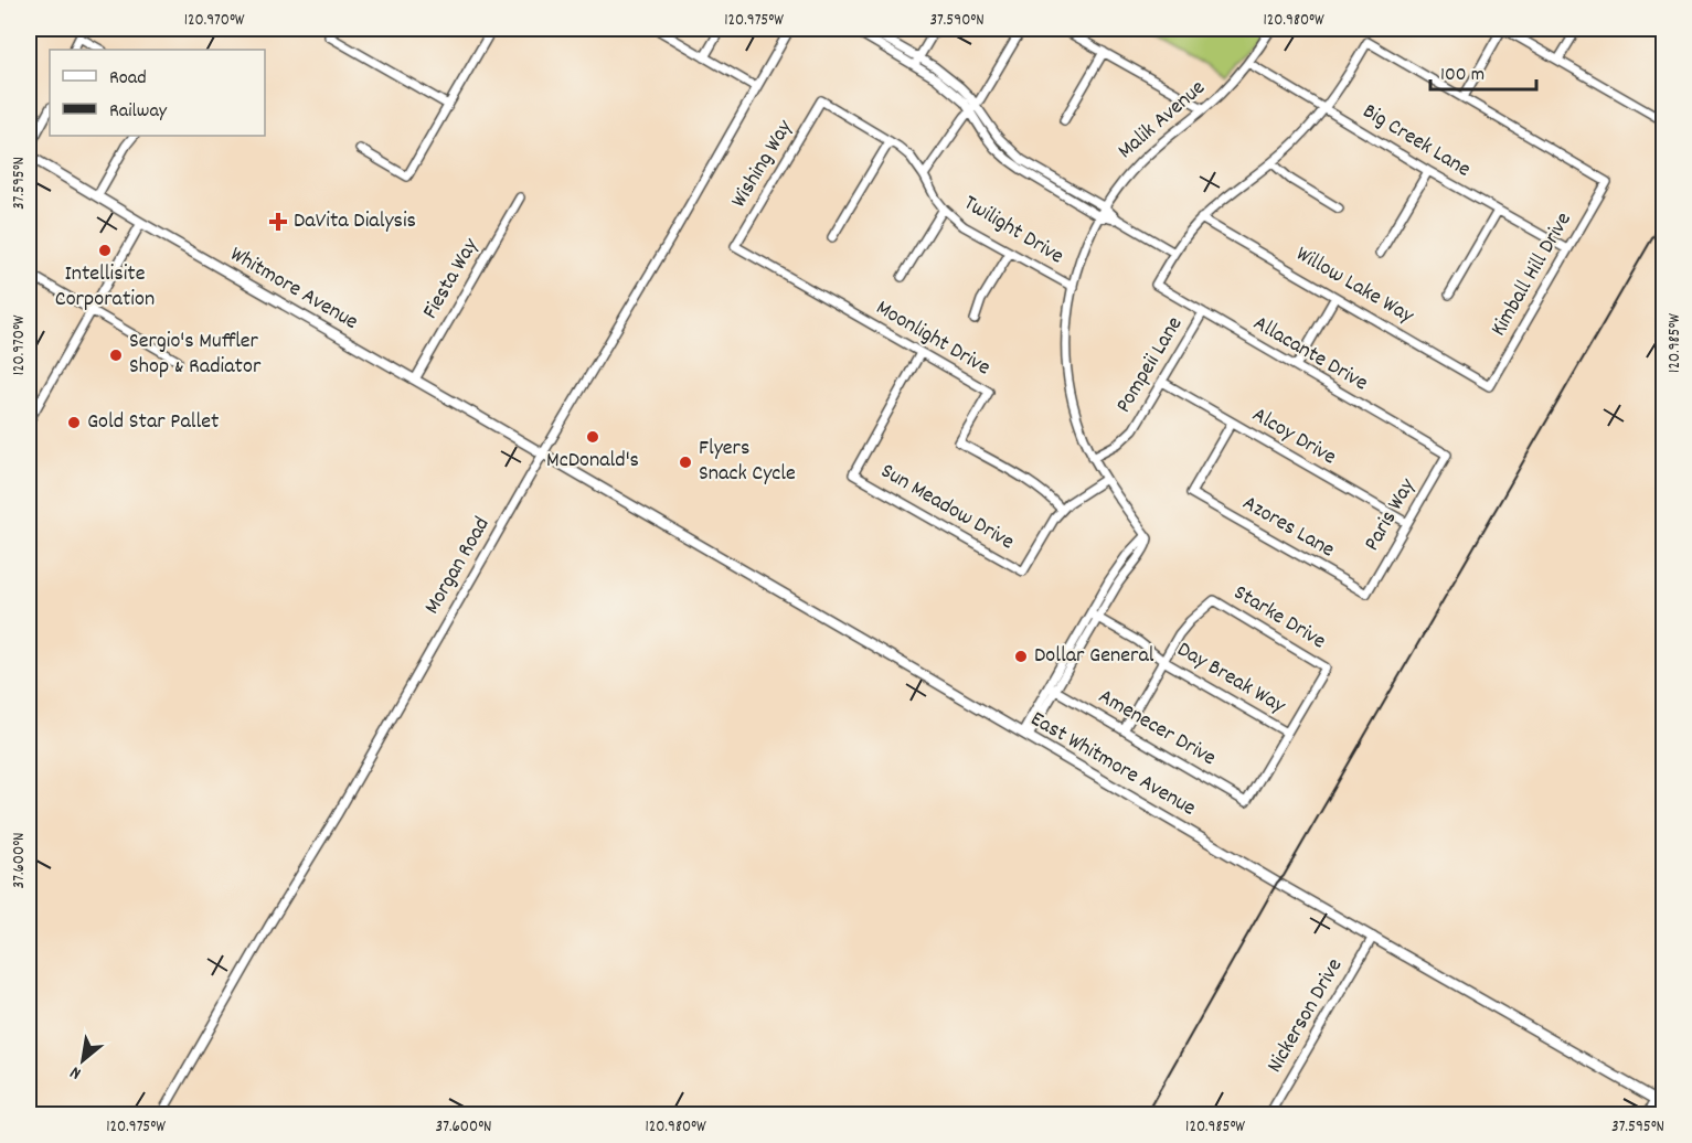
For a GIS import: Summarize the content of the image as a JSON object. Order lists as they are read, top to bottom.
{
  "streets": {
    "main road": ["Whitmore Avenue", "East Whitmore Avenue"],
    "street": [
      "Malik Avenue",
      "Big Creek Lane",
      "Wishing Way",
      "Twilight Drive",
      "Kimball Hill Drive",
      "Fiesta Way",
      "Willow Lake Way",
      "Moonlight Drive",
      "Allacante Drive",
      "Pompeii Lane",
      "Alcoy Drive",
      "Sun Meadow Drive",
      "Paris Way",
      "Azores Lane",
      "Morgan Road",
      "Starke Drive",
      "Day Break Way",
      "Amenecer Drive",
      "Nickerson Drive"
    ]
  },
  "crossings": [
    ["Malik Avenue", "Big Creek Lane"],
    ["Malik Avenue", "Twilight Drive"],
    ["Malik Avenue", "Pompeii Lane"],
    ["Big Creek Lane", "Kimball Hill Drive"],
    ["Wishing Way", "Twilight Drive"],
    ["Wishing Way", "Moonlight Drive"],
    ["Kimball Hill Drive", "Willow Lake Way"],
    ["Fiesta Way", "Whitmore Avenue"],
    ["Whitmore Avenue", "Morgan Road"],
    ["Whitmore Avenue", "East Whitmore Avenue"],
    ["Moonlight Drive", "Sun Meadow Drive"],
    ["Allacante Drive", "Pompeii Lane"],
    ["Allacante Drive", "Paris Way"],
    ["Pompeii Lane", "Alcoy Drive"],
    ["Alcoy Drive", "Paris Way"],
    ["Alcoy Drive", "Azores Lane"],
    ["Paris Way", "Azores Lane"],
    ["Morgan Road", "East Whitmore Avenue"],
    ["Starke Drive", "Day Break Way"],
    ["Starke Drive", "Amenecer Drive"],
    ["Day Break Way", "Amenecer Drive"],
    ["East Whitmore Avenue", "Nickerson Drive"]
  ],
  "places": {
    "health": ["DaVita Dialysis"],
    "other": [
      "Intellisite Corporation",
      "Sergio's Muffler Shop & Radiator",
      "Gold Star Pallet",
      "McDonald's",
      "Flyers Snack Cycle",
      "Dollar General"
    ]
  },
  "legend": ["Road", "Railway"],
  "scale_bar": "100 m",
  "north": "bottom left",
  "coordinates": [
    "120.970°W",
    "120.975°W",
    "37.590°N",
    "120.980°W",
    "37.595°N",
    "120.985°W",
    "37.600°N"
  ]
}
